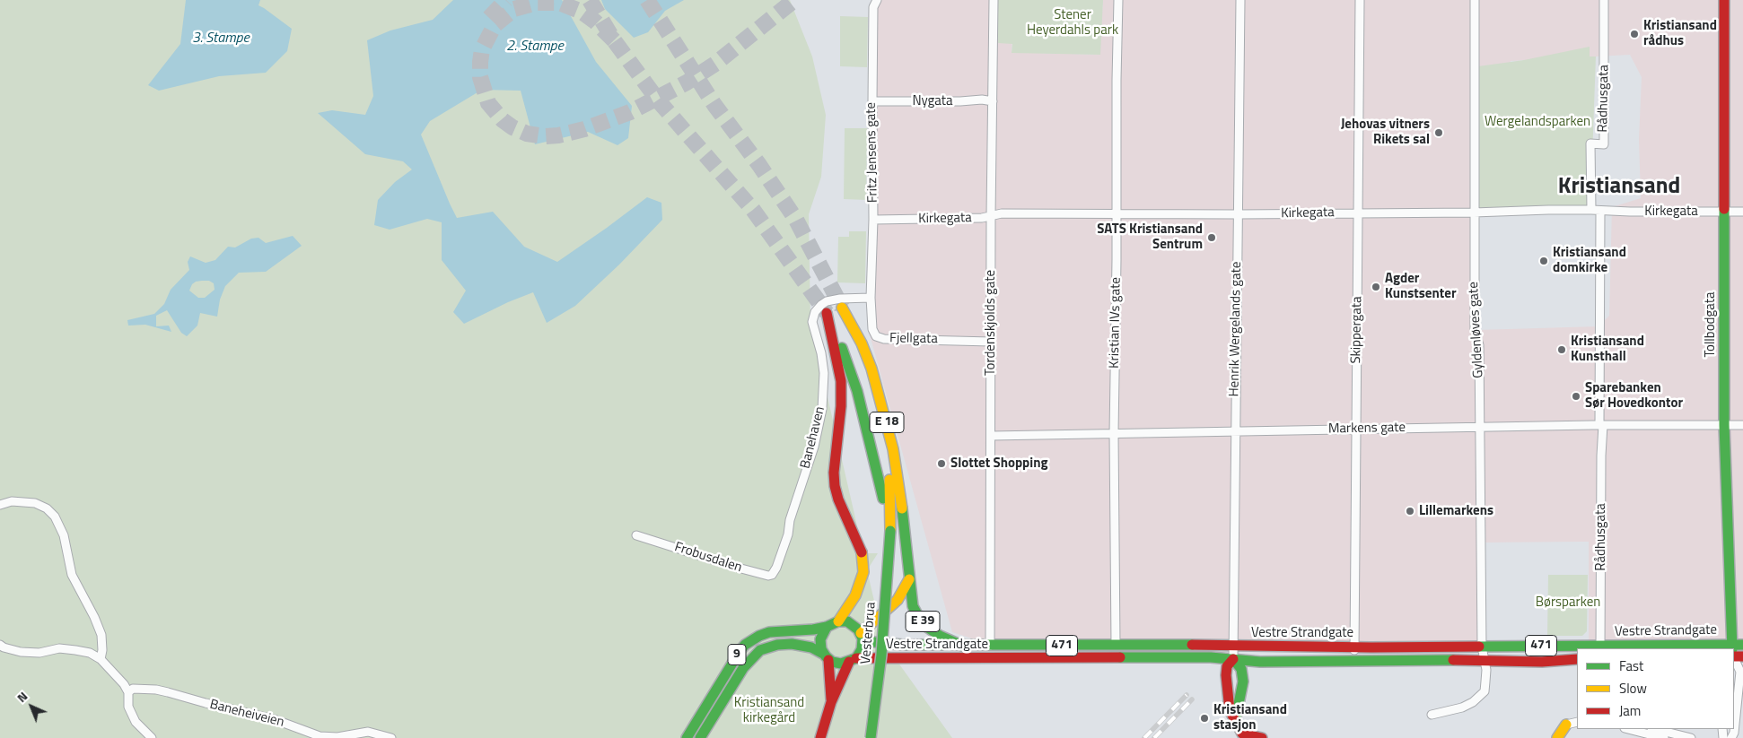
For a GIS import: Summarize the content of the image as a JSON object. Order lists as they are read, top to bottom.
{
  "streets": {
    "main road": [
      "Tollbodgata",
      "E 18",
      "E 39",
      "Vestre Strandgate",
      "Vesterbrua",
      "471",
      "9"
    ],
    "street": [
      "Rådhusgata",
      "Nygata",
      "Fritz Jensens gate",
      "Kirkegata",
      "Tordenskjolds gate",
      "Kristian IVs gate",
      "Henrik Wergelands gate",
      "Skippergata",
      "Gyldenløves gate",
      "Fjellgata",
      "Markens gate",
      "Banehaven",
      "Frobusdalen",
      "Baneheiveien"
    ]
  },
  "crossings": [
    ["Rådhusgata", "Kirkegata"],
    ["Rådhusgata", "Markens gate"],
    ["Rådhusgata", "Vestre Strandgate"],
    ["Nygata", "Fritz Jensens gate"],
    ["Nygata", "Tordenskjolds gate"],
    ["Fritz Jensens gate", "Kirkegata"],
    ["Fritz Jensens gate", "Fjellgata"],
    ["Fritz Jensens gate", "Banehaven"],
    ["Kirkegata", "Tordenskjolds gate"],
    ["Kirkegata", "Kristian IVs gate"],
    ["Kirkegata", "Tollbodgata"],
    ["Kirkegata", "Henrik Wergelands gate"],
    ["Kirkegata", "Skippergata"],
    ["Kirkegata", "Gyldenløves gate"],
    ["Tordenskjolds gate", "Fjellgata"],
    ["Tordenskjolds gate", "Markens gate"],
    ["Tordenskjolds gate", "Vestre Strandgate"],
    ["Kristian IVs gate", "Markens gate"],
    ["Kristian IVs gate", "Vestre Strandgate"],
    ["Tollbodgata", "Markens gate"],
    ["Henrik Wergelands gate", "Markens gate"],
    ["Henrik Wergelands gate", "Vestre Strandgate"],
    ["Skippergata", "Markens gate"],
    ["Skippergata", "Vestre Strandgate"],
    ["Gyldenløves gate", "Markens gate"],
    ["Gyldenløves gate", "Vestre Strandgate"],
    ["Fjellgata", "Banehaven"],
    ["E 18", "E 39"],
    ["E 18", "Vestre Strandgate"],
    ["E 18", "Vesterbrua"],
    ["E 18", "9"],
    ["Banehaven", "Frobusdalen"],
    ["E 39", "Vestre Strandgate"],
    ["Vestre Strandgate", "9"]
  ],
  "districts": ["Kristiansand"],
  "water": ["3. Stampe", "2. Stampe"],
  "parks": [
    "Stener Heyerdahls park",
    "Wergelandsparken",
    "Børsparken",
    "Kristiansand kirkegård"
  ],
  "places": [
    "Kristiansand rådhus",
    "Jehovas vitners Rikets sal",
    "SATS Kristiansand Sentrum",
    "Kristiansand domkirke",
    "Agder Kunstsenter",
    "Kristiansand Kunsthall",
    "Sparebanken Sør Hovedkontor",
    "Slottet Shopping",
    "Lillemarkens",
    "Kristiansand stasjon"
  ],
  "legend": ["Fast", "Slow", "Jam"],
  "north": "top left"
}
